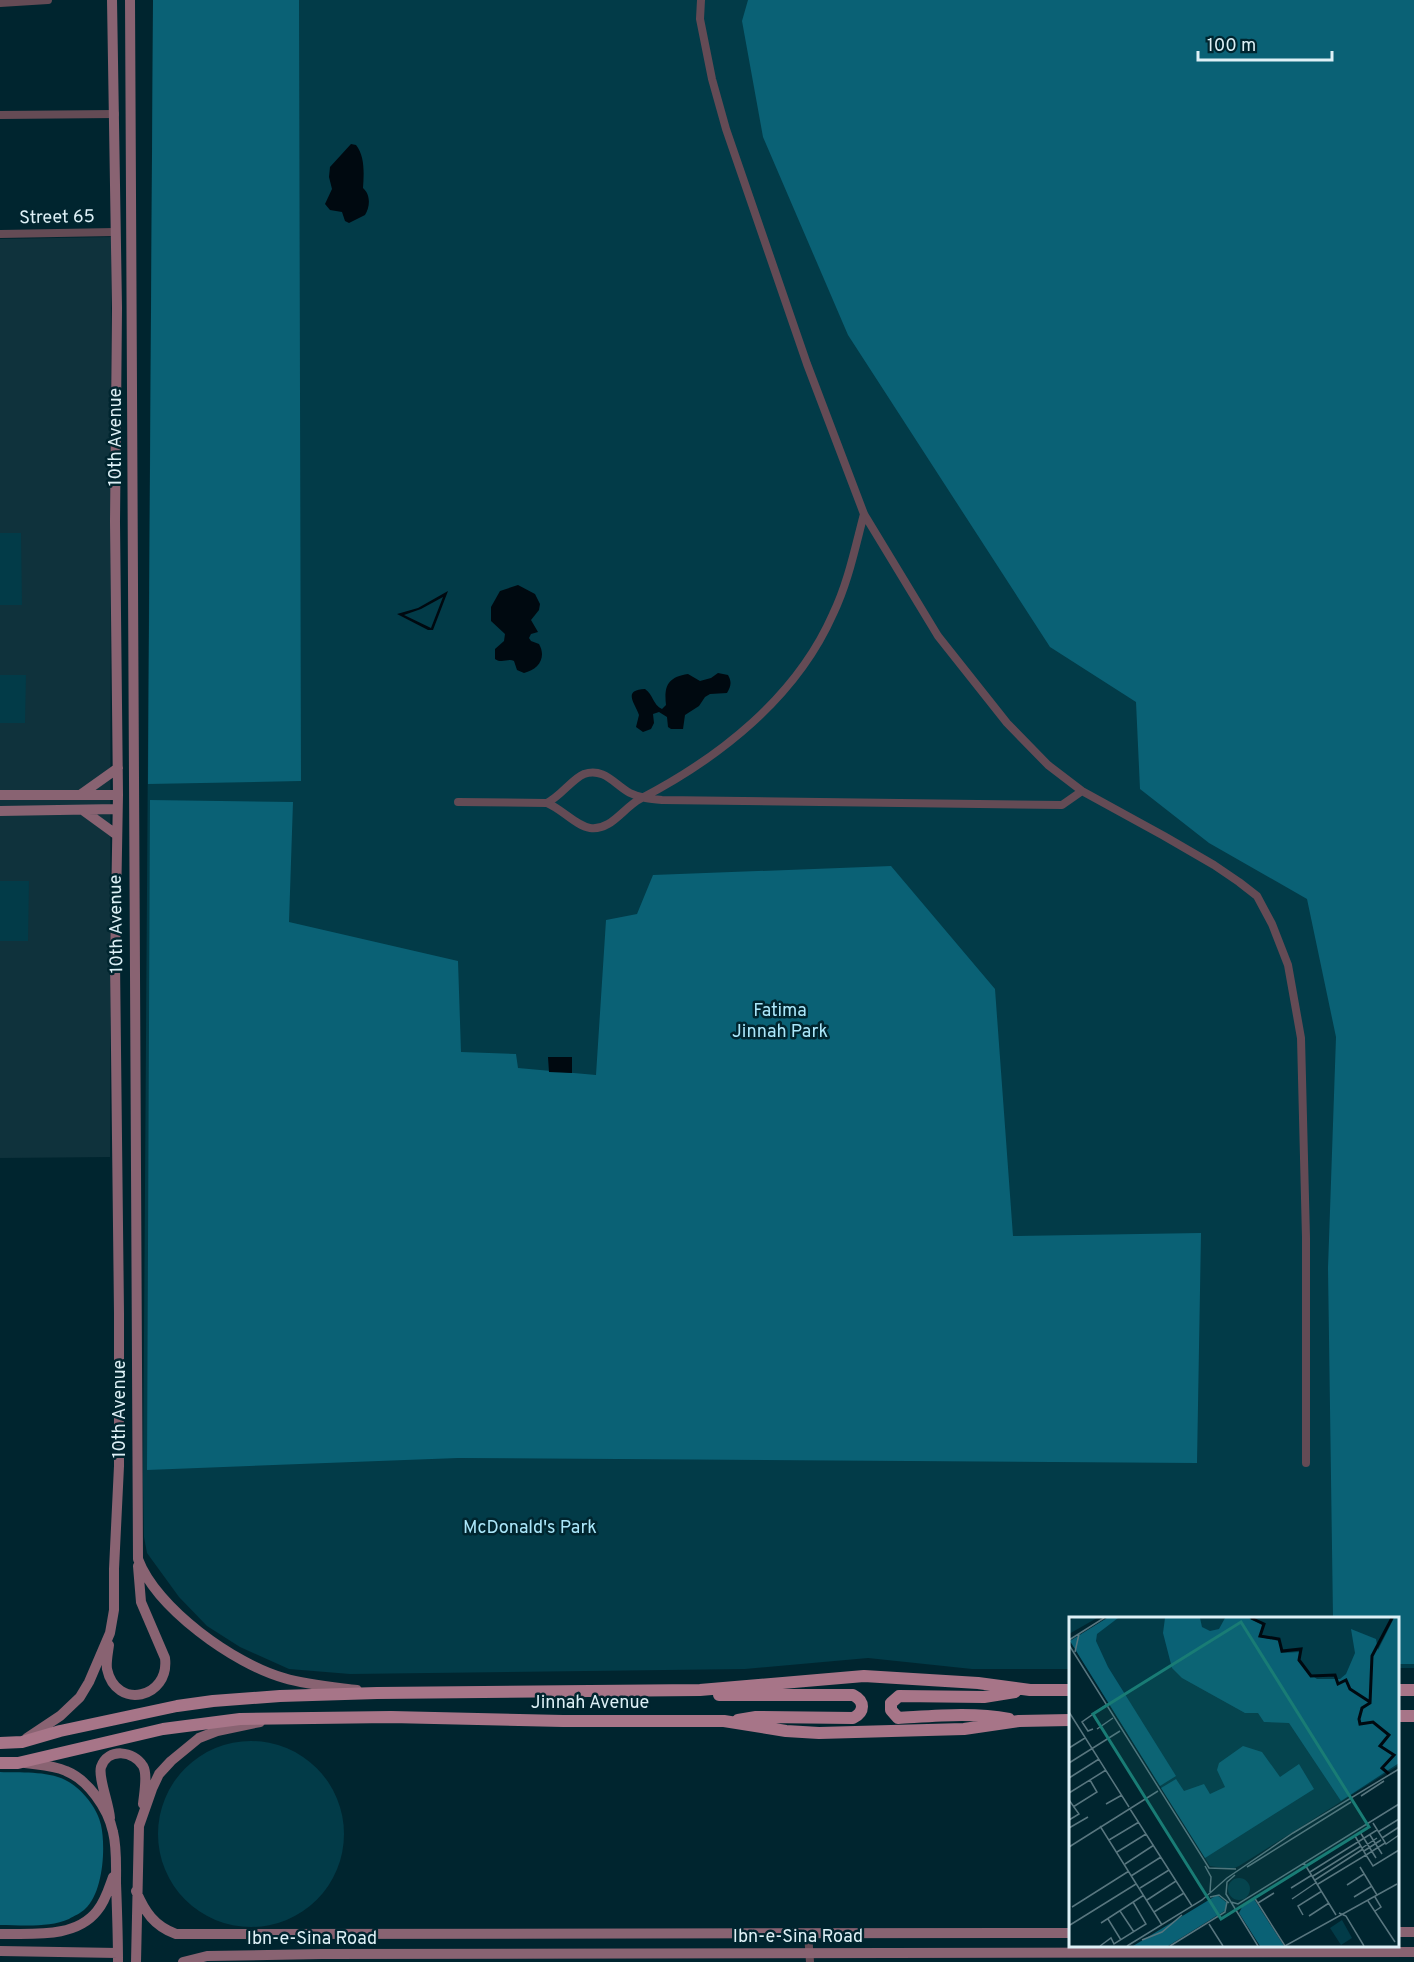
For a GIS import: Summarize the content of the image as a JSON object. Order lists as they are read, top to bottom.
{
  "streets": {
    "main road": ["10th Avenue", "Jinnah Avenue", "Ibn-e-Sina Road"],
    "street": ["Street 65"]
  },
  "crossings": [
    ["Street 65", "10th Avenue"],
    ["10th Avenue", "Jinnah Avenue"]
  ],
  "parks": ["Fatima Jinnah Park", "McDonald's Park"],
  "scale_bar": "100 m"
}
